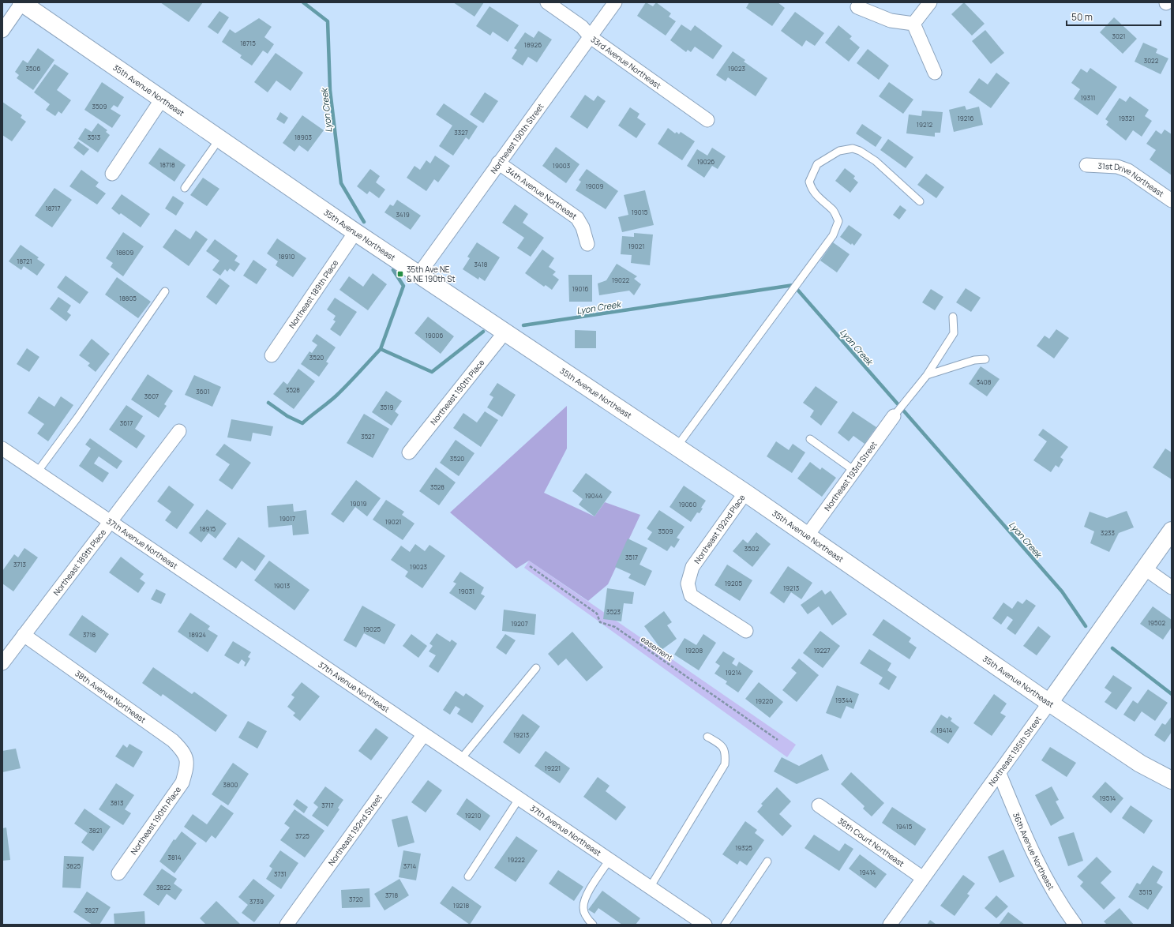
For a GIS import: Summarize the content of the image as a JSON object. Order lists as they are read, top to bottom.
{
  "streets": {
    "street": [
      "33rd Avenue Northeast",
      "35th Avenue Northeast",
      "Northeast 190th Street",
      "31st Drive Northeast",
      "34th Avenue Northeast",
      "Northeast 189th Place",
      "Northeast 190th Place",
      "Northeast 193rd Street",
      "Northeast 192nd Place",
      "37th Avenue Northeast",
      "38th Avenue Northeast",
      "Northeast 195th Street",
      "Northeast 192nd Street",
      "36th Court Northeast",
      "36th Avenue Northeast"
    ],
    "path": ["easement"]
  },
  "crossings": [
    ["33rd Avenue Northeast", "Northeast 190th Street"],
    ["35th Avenue Northeast", "Northeast 190th Street"],
    ["35th Avenue Northeast", "Northeast 189th Place"],
    ["35th Avenue Northeast", "Northeast 190th Place"],
    ["35th Avenue Northeast", "Northeast 193rd Street"],
    ["35th Avenue Northeast", "Northeast 192nd Place"],
    ["35th Avenue Northeast", "Northeast 195th Street"],
    ["Northeast 190th Street", "34th Avenue Northeast"],
    ["Northeast 189th Place", "37th Avenue Northeast"],
    ["Northeast 189th Place", "38th Avenue Northeast"],
    ["Northeast 190th Place", "38th Avenue Northeast"],
    ["37th Avenue Northeast", "Northeast 192nd Street"],
    ["Northeast 195th Street", "36th Court Northeast"],
    ["Northeast 195th Street", "36th Avenue Northeast"]
  ],
  "water": ["Lyon Creek"],
  "places": {
    "transit": ["35th Ave NE & NE 190th St"]
  },
  "house_numbers": [
    "3021",
    "18715",
    "18926",
    "3022",
    "3506",
    "19023",
    "19311",
    "3509",
    "19216",
    "19321",
    "19212",
    "3327",
    "3513",
    "18903",
    "19026",
    "18718",
    "19003",
    "19009",
    "18717",
    "19015",
    "3419",
    "19021",
    "18809",
    "18910",
    "18721",
    "3418",
    "19022",
    "19016",
    "18805",
    "19006",
    "3520",
    "3408",
    "3528",
    "3601",
    "3607",
    "3519",
    "3617",
    "3527",
    "3520",
    "3528",
    "19044",
    "19019",
    "19060",
    "19017",
    "19021",
    "18915",
    "3509",
    "3233",
    "3502",
    "3517",
    "3713",
    "19023",
    "19205",
    "19013",
    "19213",
    "19031",
    "3523",
    "19502",
    "19207",
    "19025",
    "3718",
    "18924",
    "19208",
    "19227",
    "19214",
    "19344",
    "19220",
    "19414",
    "19213",
    "19221",
    "3800",
    "19514",
    "3813",
    "3717",
    "19210",
    "19415",
    "3821",
    "3725",
    "19325",
    "3814",
    "19222",
    "3825",
    "3714",
    "19414",
    "3731",
    "3822",
    "3515",
    "3718",
    "3720",
    "3739",
    "19218",
    "3827"
  ],
  "scale_bar": "50 m"
}
